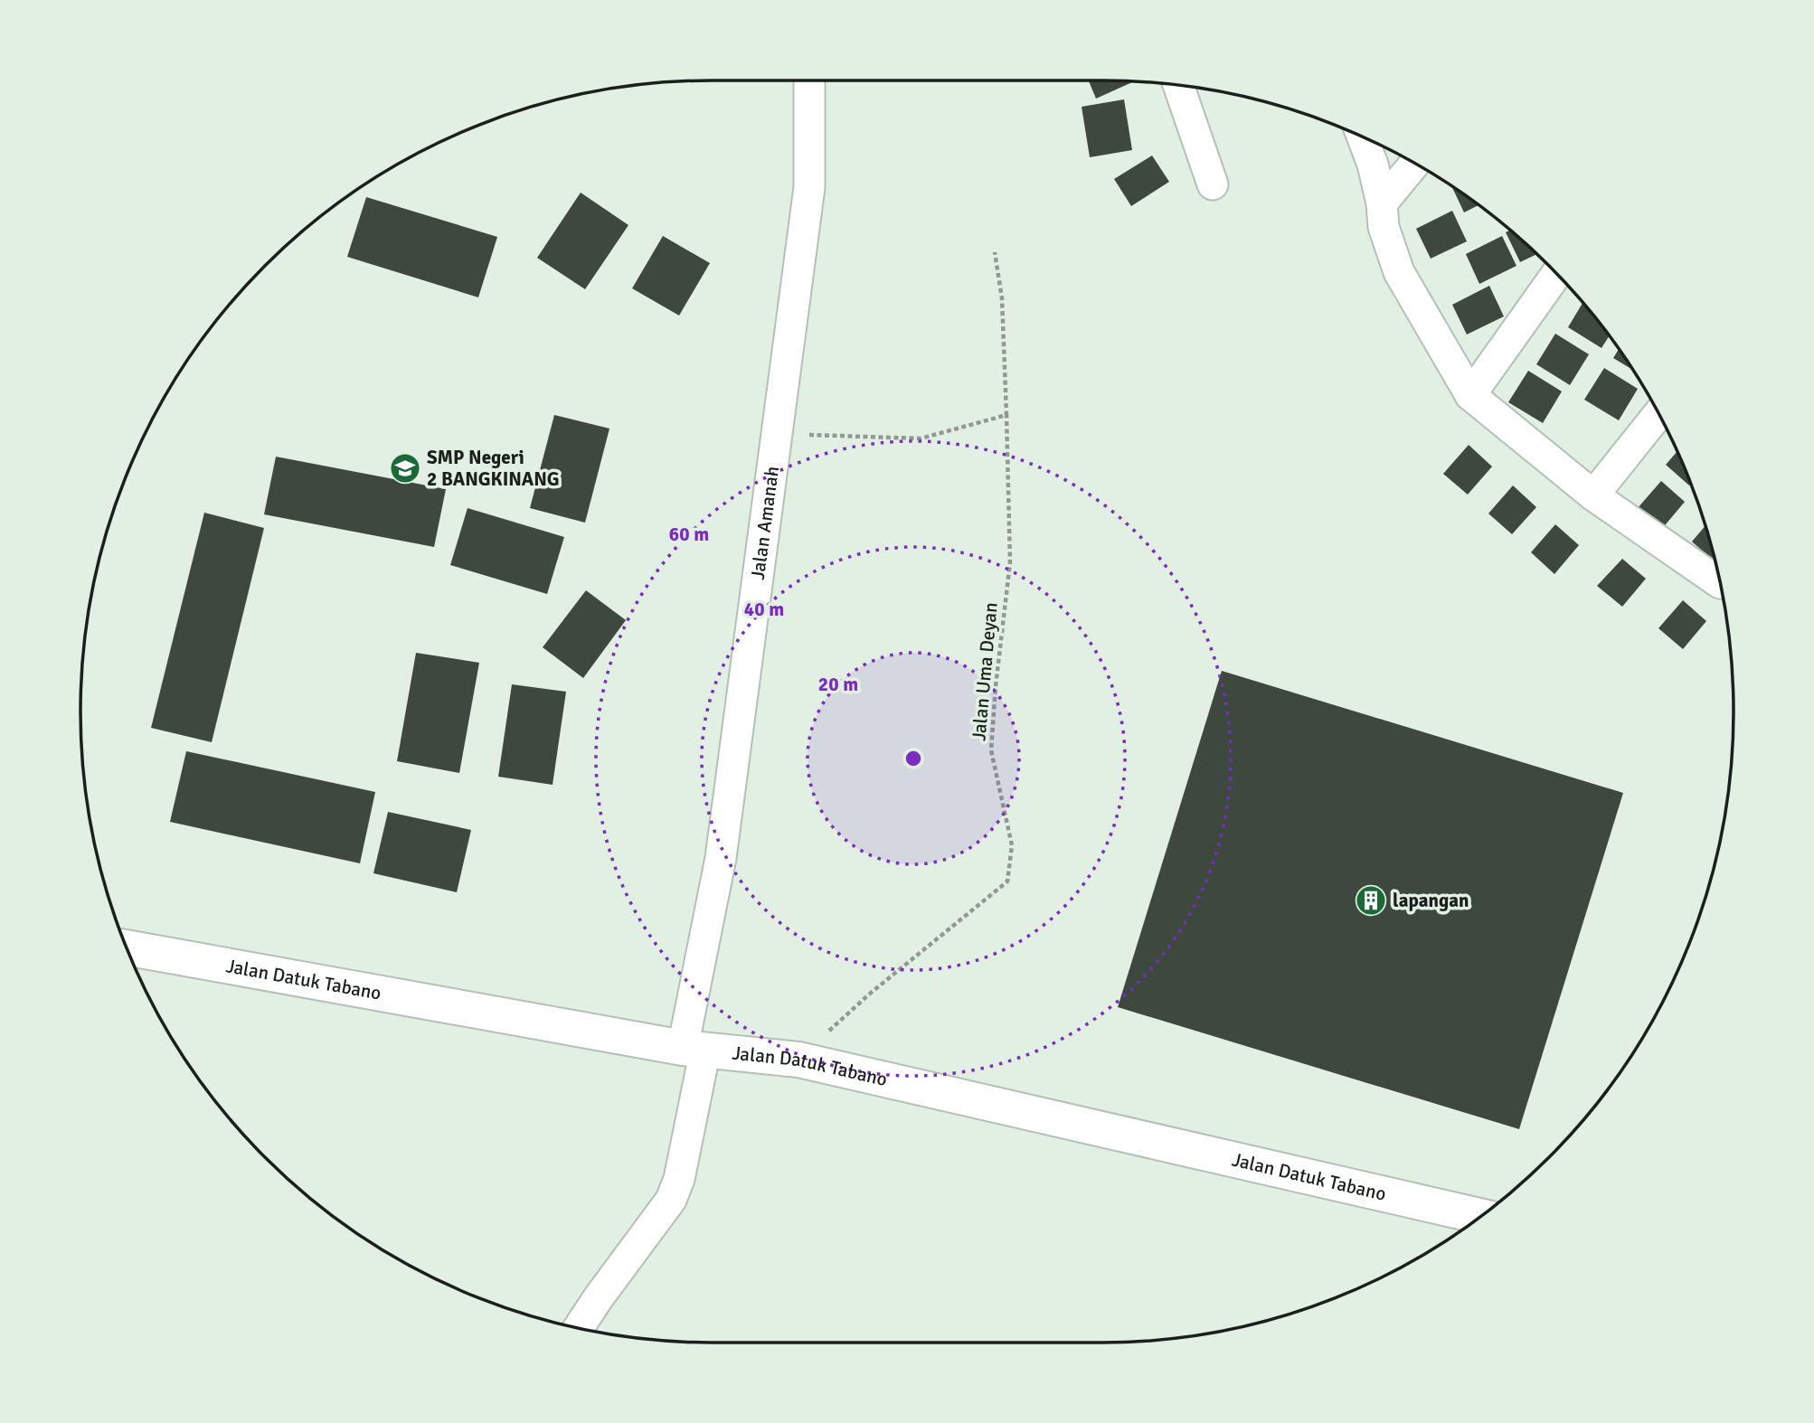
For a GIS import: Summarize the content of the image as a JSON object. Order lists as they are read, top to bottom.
{
  "streets": {
    "street": ["Jalan Amanah", "Jalan Datuk Tabano"],
    "path": ["Jalan Uma Deyan"]
  },
  "crossings": [
    ["Jalan Amanah", "Jalan Datuk Tabano"],
    ["Jalan Uma Deyan", "Jalan Datuk Tabano"]
  ],
  "places": {
    "school or university": ["SMP Negeri 2 BANGKINANG"],
    "building": ["lapangan"]
  },
  "rings": ["60 m", "40 m", "20 m"]
}
